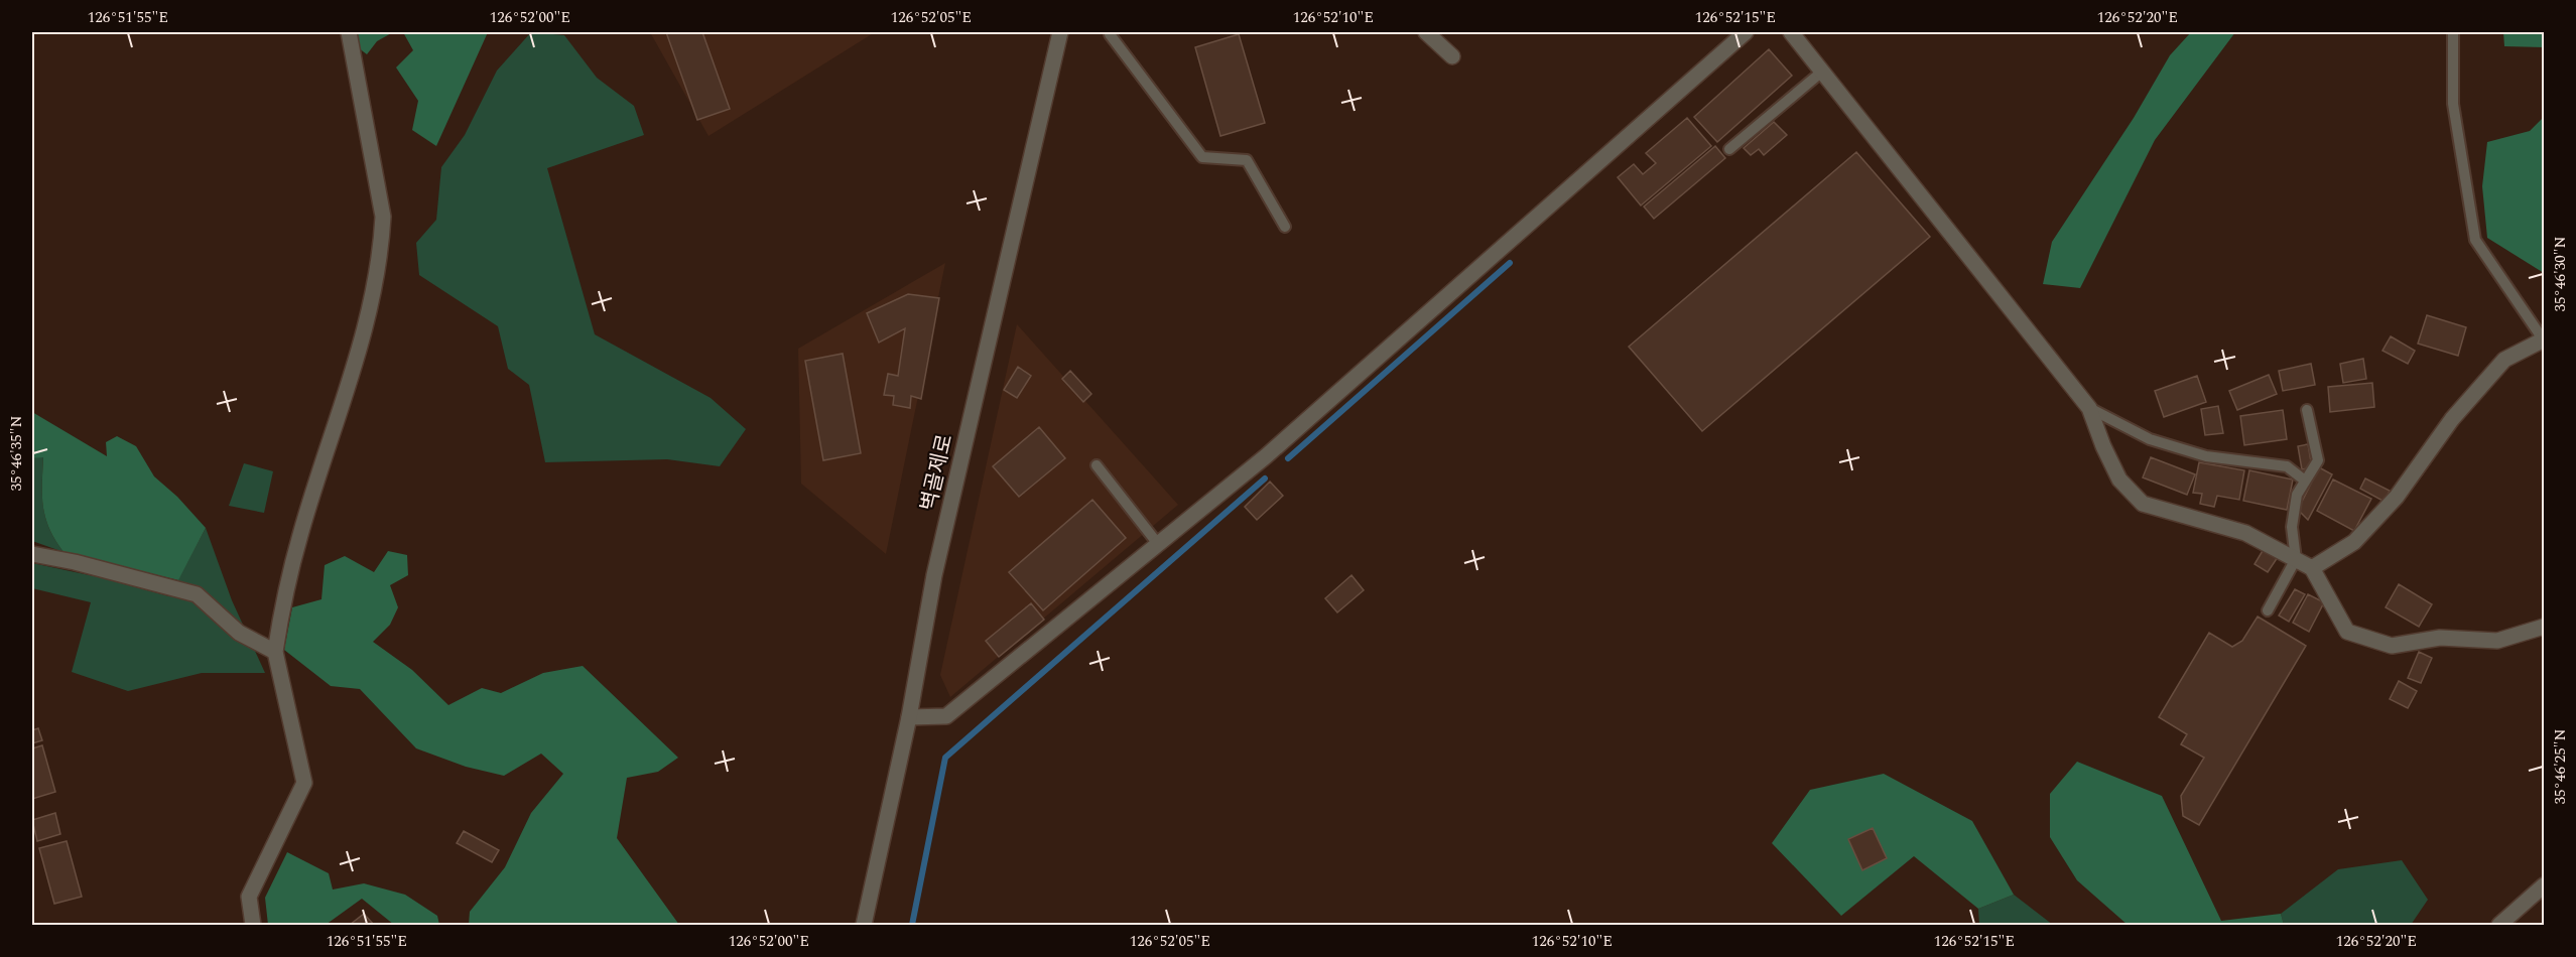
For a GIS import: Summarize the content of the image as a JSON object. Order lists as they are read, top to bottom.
{
  "streets": {
    "street": ["벽골제로"]
  },
  "coordinates": [
    "126°51'55\"E",
    "126°52'00\"E",
    "126°52'05\"E",
    "126°52'10\"E",
    "126°52'15\"E",
    "126°52'20\"E",
    "35°46'30\"N",
    "35°46'35\"N",
    "35°46'25\"N"
  ]
}
